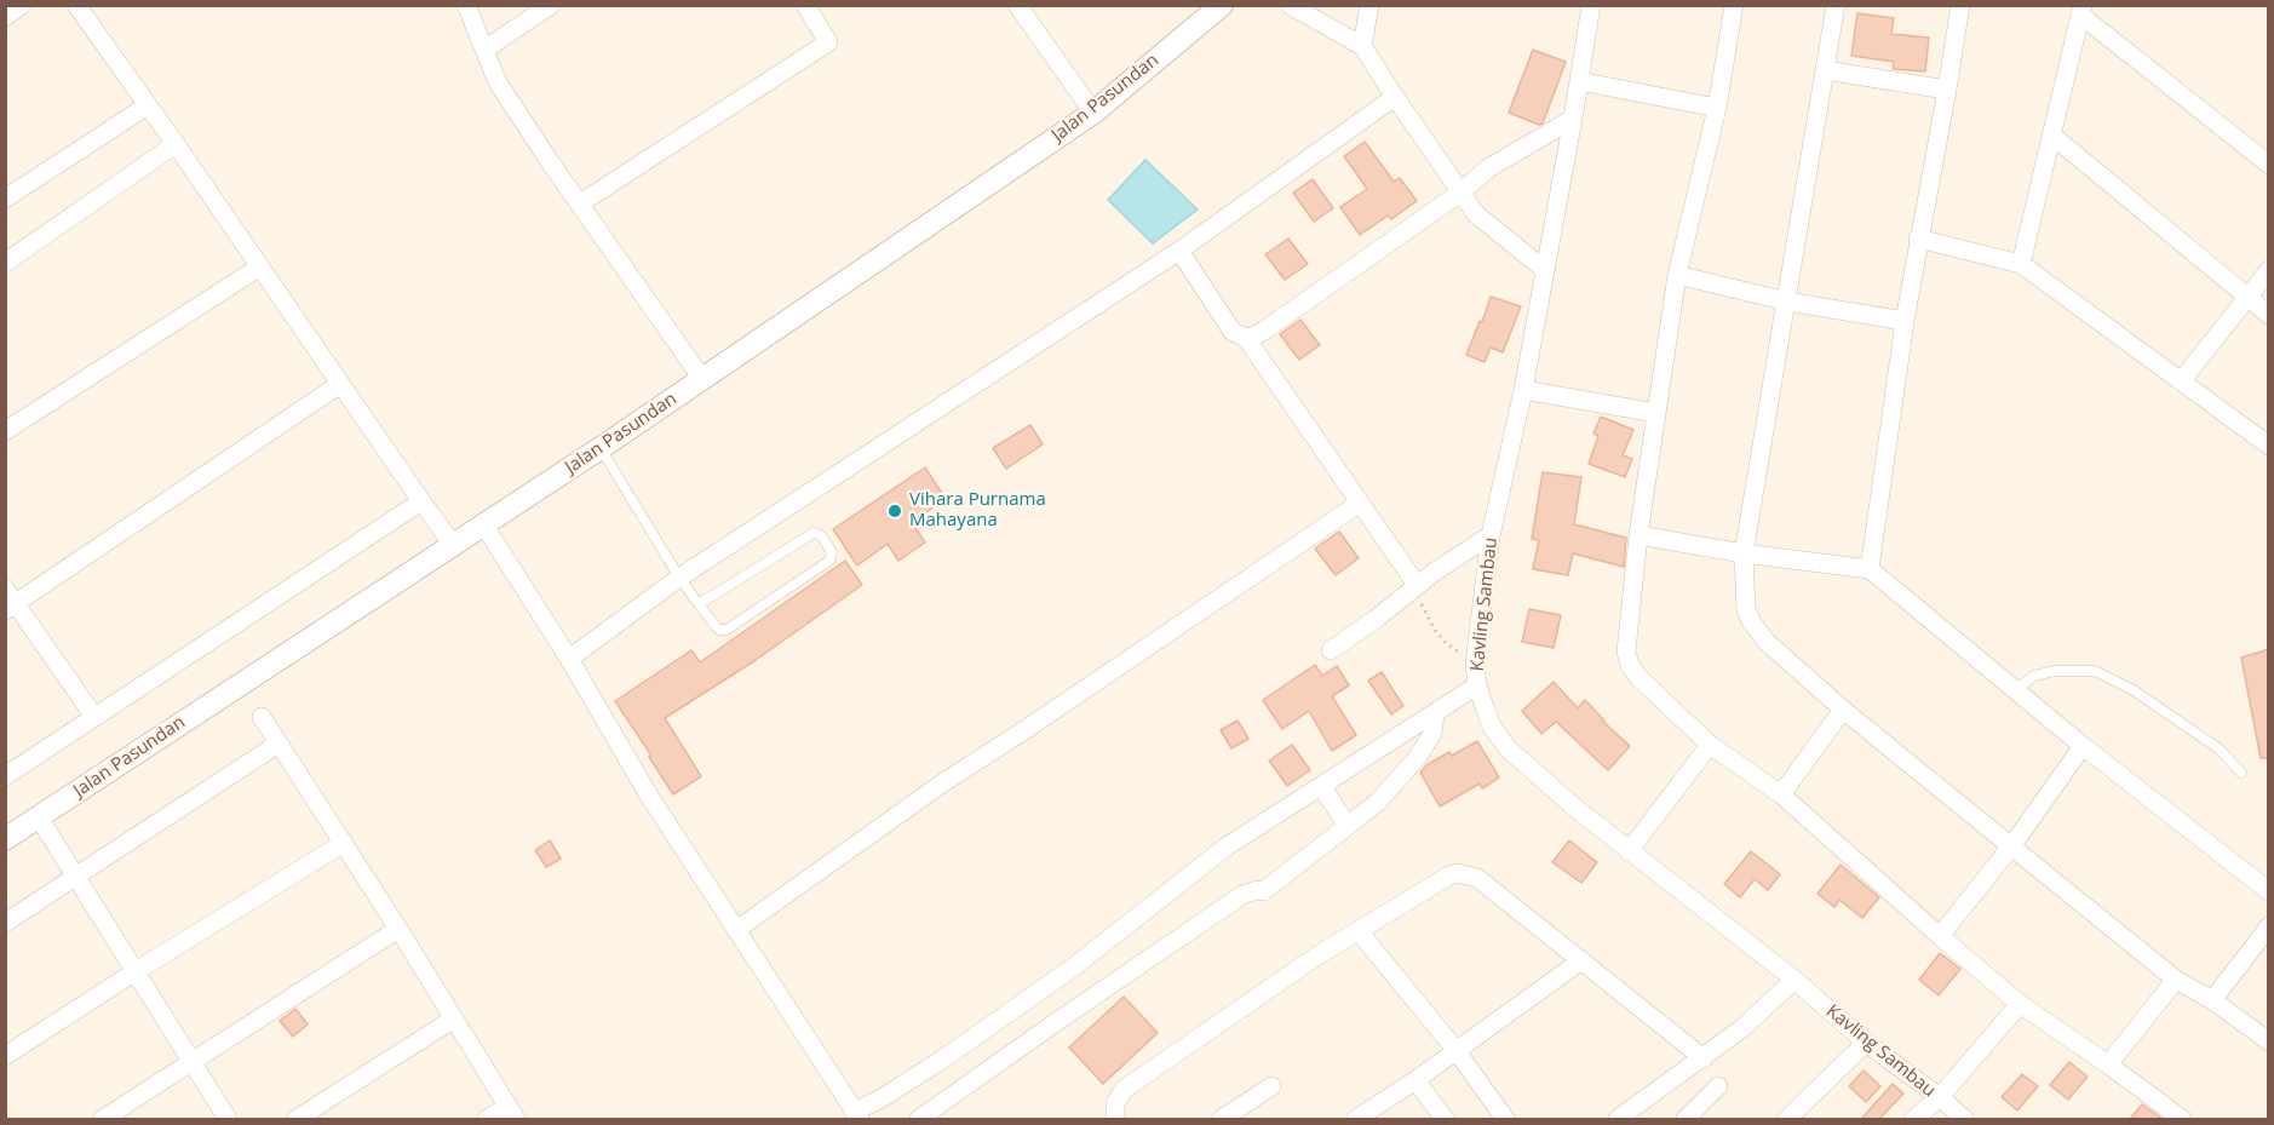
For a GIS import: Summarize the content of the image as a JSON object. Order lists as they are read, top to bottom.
{
  "streets": {
    "street": ["Jalan Pasundan", "Kavling Sambau"]
  },
  "places": ["Vihara Purnama Mahayana"]
}
